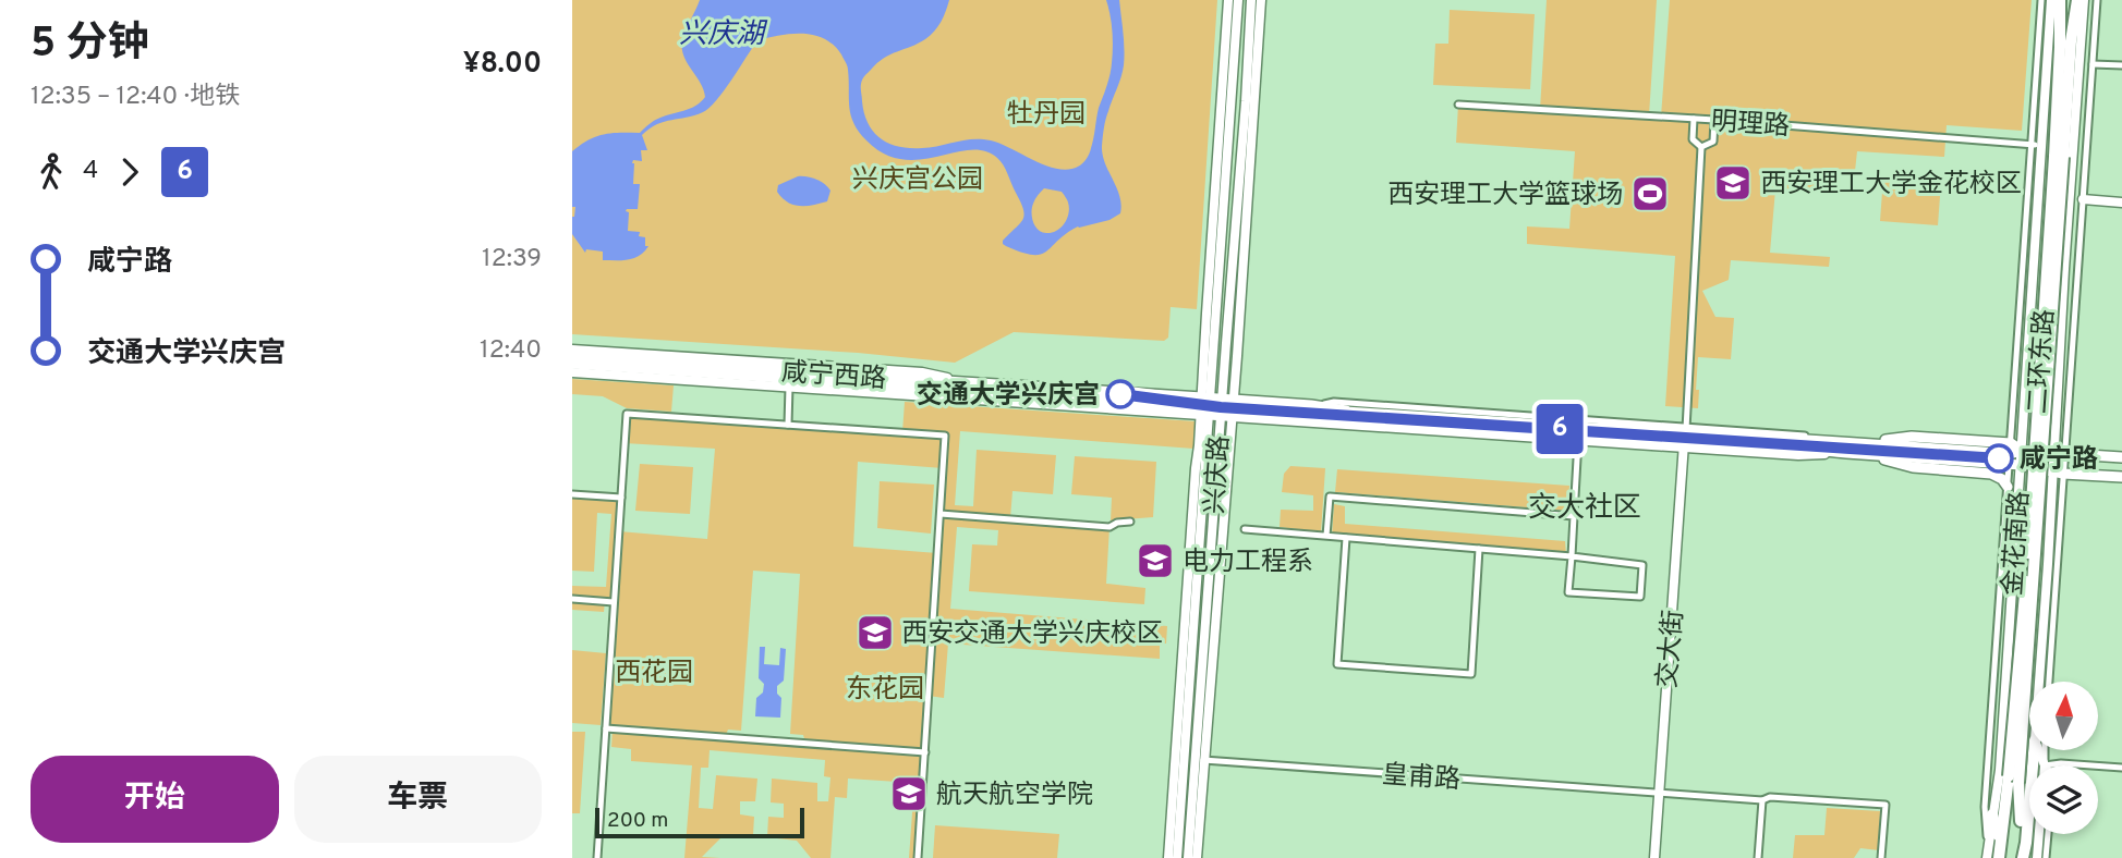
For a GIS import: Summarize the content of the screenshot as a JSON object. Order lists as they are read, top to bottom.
{
  "streets": {
    "highway": ["二环东路"],
    "main road": ["咸宁西路"],
    "street": [
      "明理路",
      "兴庆路",
      "金花南路",
      "交大街",
      "皇甫路"
    ]
  },
  "crossings": [
    ["明理路", "金花南路"],
    ["二环东路", "咸宁西路"],
    ["二环东路", "金花南路"],
    ["咸宁西路", "兴庆路"],
    ["咸宁西路", "金花南路"],
    ["咸宁西路", "交大街"],
    ["兴庆路", "皇甫路"],
    ["交大街", "皇甫路"]
  ],
  "districts": ["交大社区"],
  "water": ["兴庆湖"],
  "parks": [
    "牡丹园",
    "兴庆宫公园",
    "西花园",
    "东花园"
  ],
  "places": {
    "school or university": [
      "西安理工大学金花校区",
      "电力工程系",
      "西安交通大学兴庆校区",
      "航天航空学院"
    ],
    "sports": ["西安理工大学篮球场"],
    "other": ["交通大学·兴庆宫", "咸宁路"]
  },
  "lines": ["metro line 6"],
  "scale_bar": "200 m",
  "north": "top",
  "page": {
    "heading": ["5 分钟", "12:35 – 12:40 · 地铁", "¥8.00"],
    "on_map": "6",
    "legs": ["4", "6"],
    "list": [
      {
        "name": "咸宁路",
        "value": "12:39"
      },
      {
        "name": "交通大学·兴庆宫",
        "value": "12:40"
      }
    ],
    "buttons": ["开始", "车票"],
    "scale": "200 m"
  }
}
